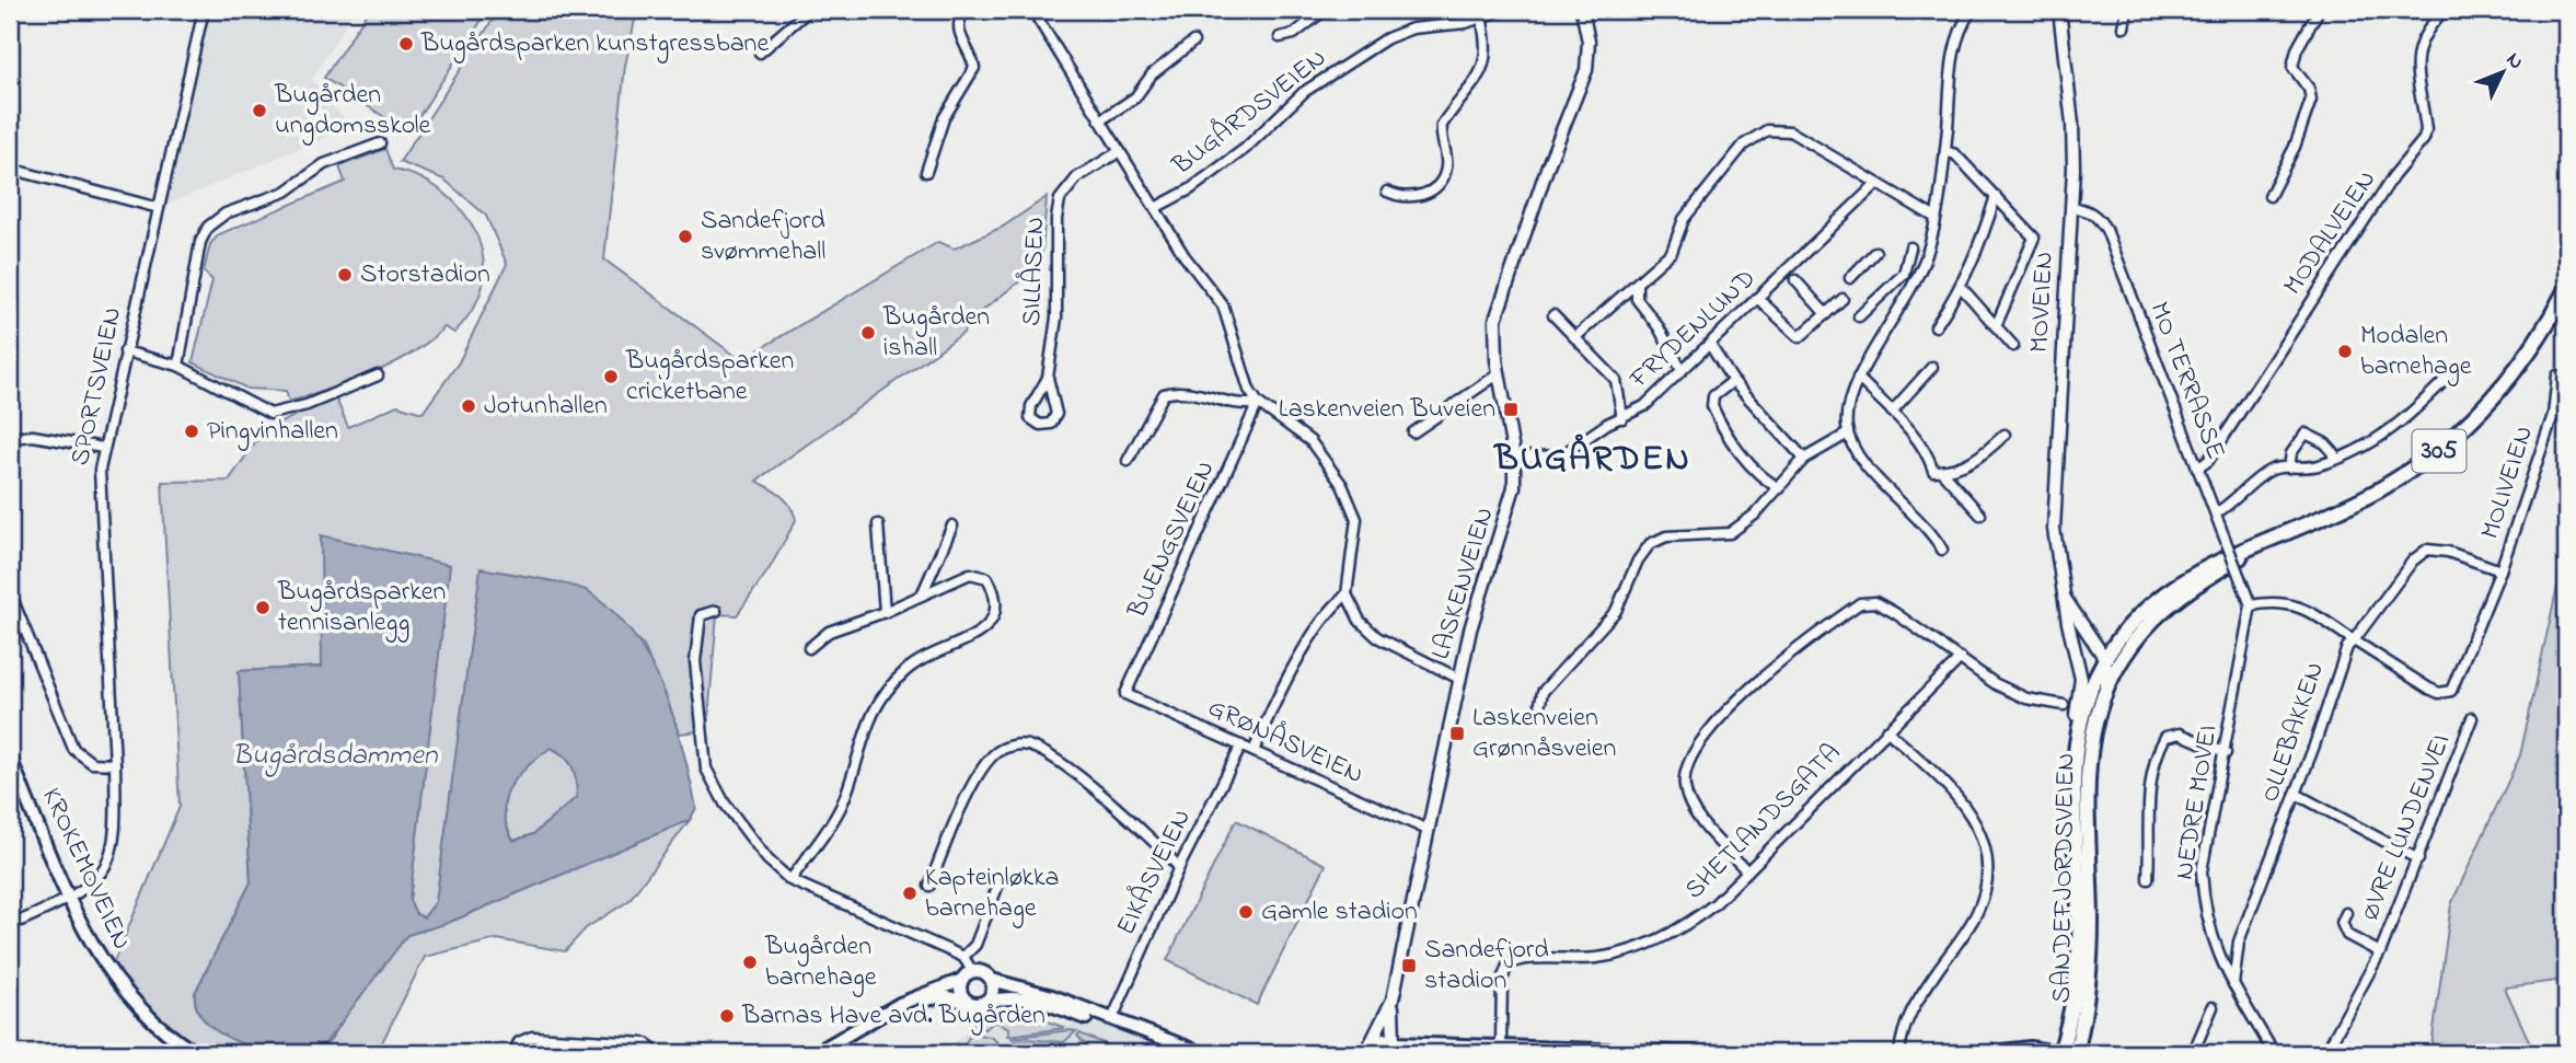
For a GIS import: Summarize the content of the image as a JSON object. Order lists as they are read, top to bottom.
{
  "streets": {
    "main road": ["305", "KROKEMOVEIEN", "SANDEFJORDSVEIEN"],
    "street": [
      "BUGÅRDSVEIEN",
      "MODALVEIEN",
      "SILLÅSEN",
      "MOVEIEN",
      "FRYDENLUND",
      "MO TERRASSE",
      "SPORTSVEIEN",
      "MOLIVEIEN",
      "BUENGSVEIEN",
      "LASKENVEIEN",
      "OLLEBAKKEN",
      "GRØNÅSVEIEN",
      "NEDRE MOVEI",
      "SHETLANDSGATA",
      "ØVRE LUNDENVEI",
      "EIKÅSVEIEN"
    ]
  },
  "crossings": [
    ["MODALVEIEN", "MO TERRASSE"],
    ["MOVEIEN", "MO TERRASSE"],
    ["MOVEIEN", "SANDEFJORDSVEIEN"],
    ["FRYDENLUND", "LASKENVEIEN"],
    ["MO TERRASSE", "NEDRE MOVEI"],
    ["SPORTSVEIEN", "KROKEMOVEIEN"],
    ["MOLIVEIEN", "OLLEBAKKEN"],
    ["BUENGSVEIEN", "GRØNÅSVEIEN"],
    ["LASKENVEIEN", "GRØNÅSVEIEN"],
    ["OLLEBAKKEN", "NEDRE MOVEI"],
    ["GRØNÅSVEIEN", "EIKÅSVEIEN"]
  ],
  "districts": ["BUGÅRDEN"],
  "water": ["Bugårdsdammen"],
  "places": {
    "other": [
      "Bugårdsparken kunstgressbane",
      "Bugården ungdomsskole",
      "Sandefjord svømmehall",
      "Storstadion",
      "Bugården ishall",
      "Modalen barnehage",
      "Bugårdsparken cricketbane",
      "Jotunhallen",
      "Pingvinhallen",
      "Bugårdsparken tennisanlegg",
      "Kapteinløkka barnehage",
      "Gamle stadion",
      "Bugården barnehage",
      "Barnas Have avd. Bugården"
    ],
    "transit": ["Laskenveien Buveien", "Laskenveien Grønnåsveien", "Sandefjord stadion"]
  },
  "north": "top right"
}
